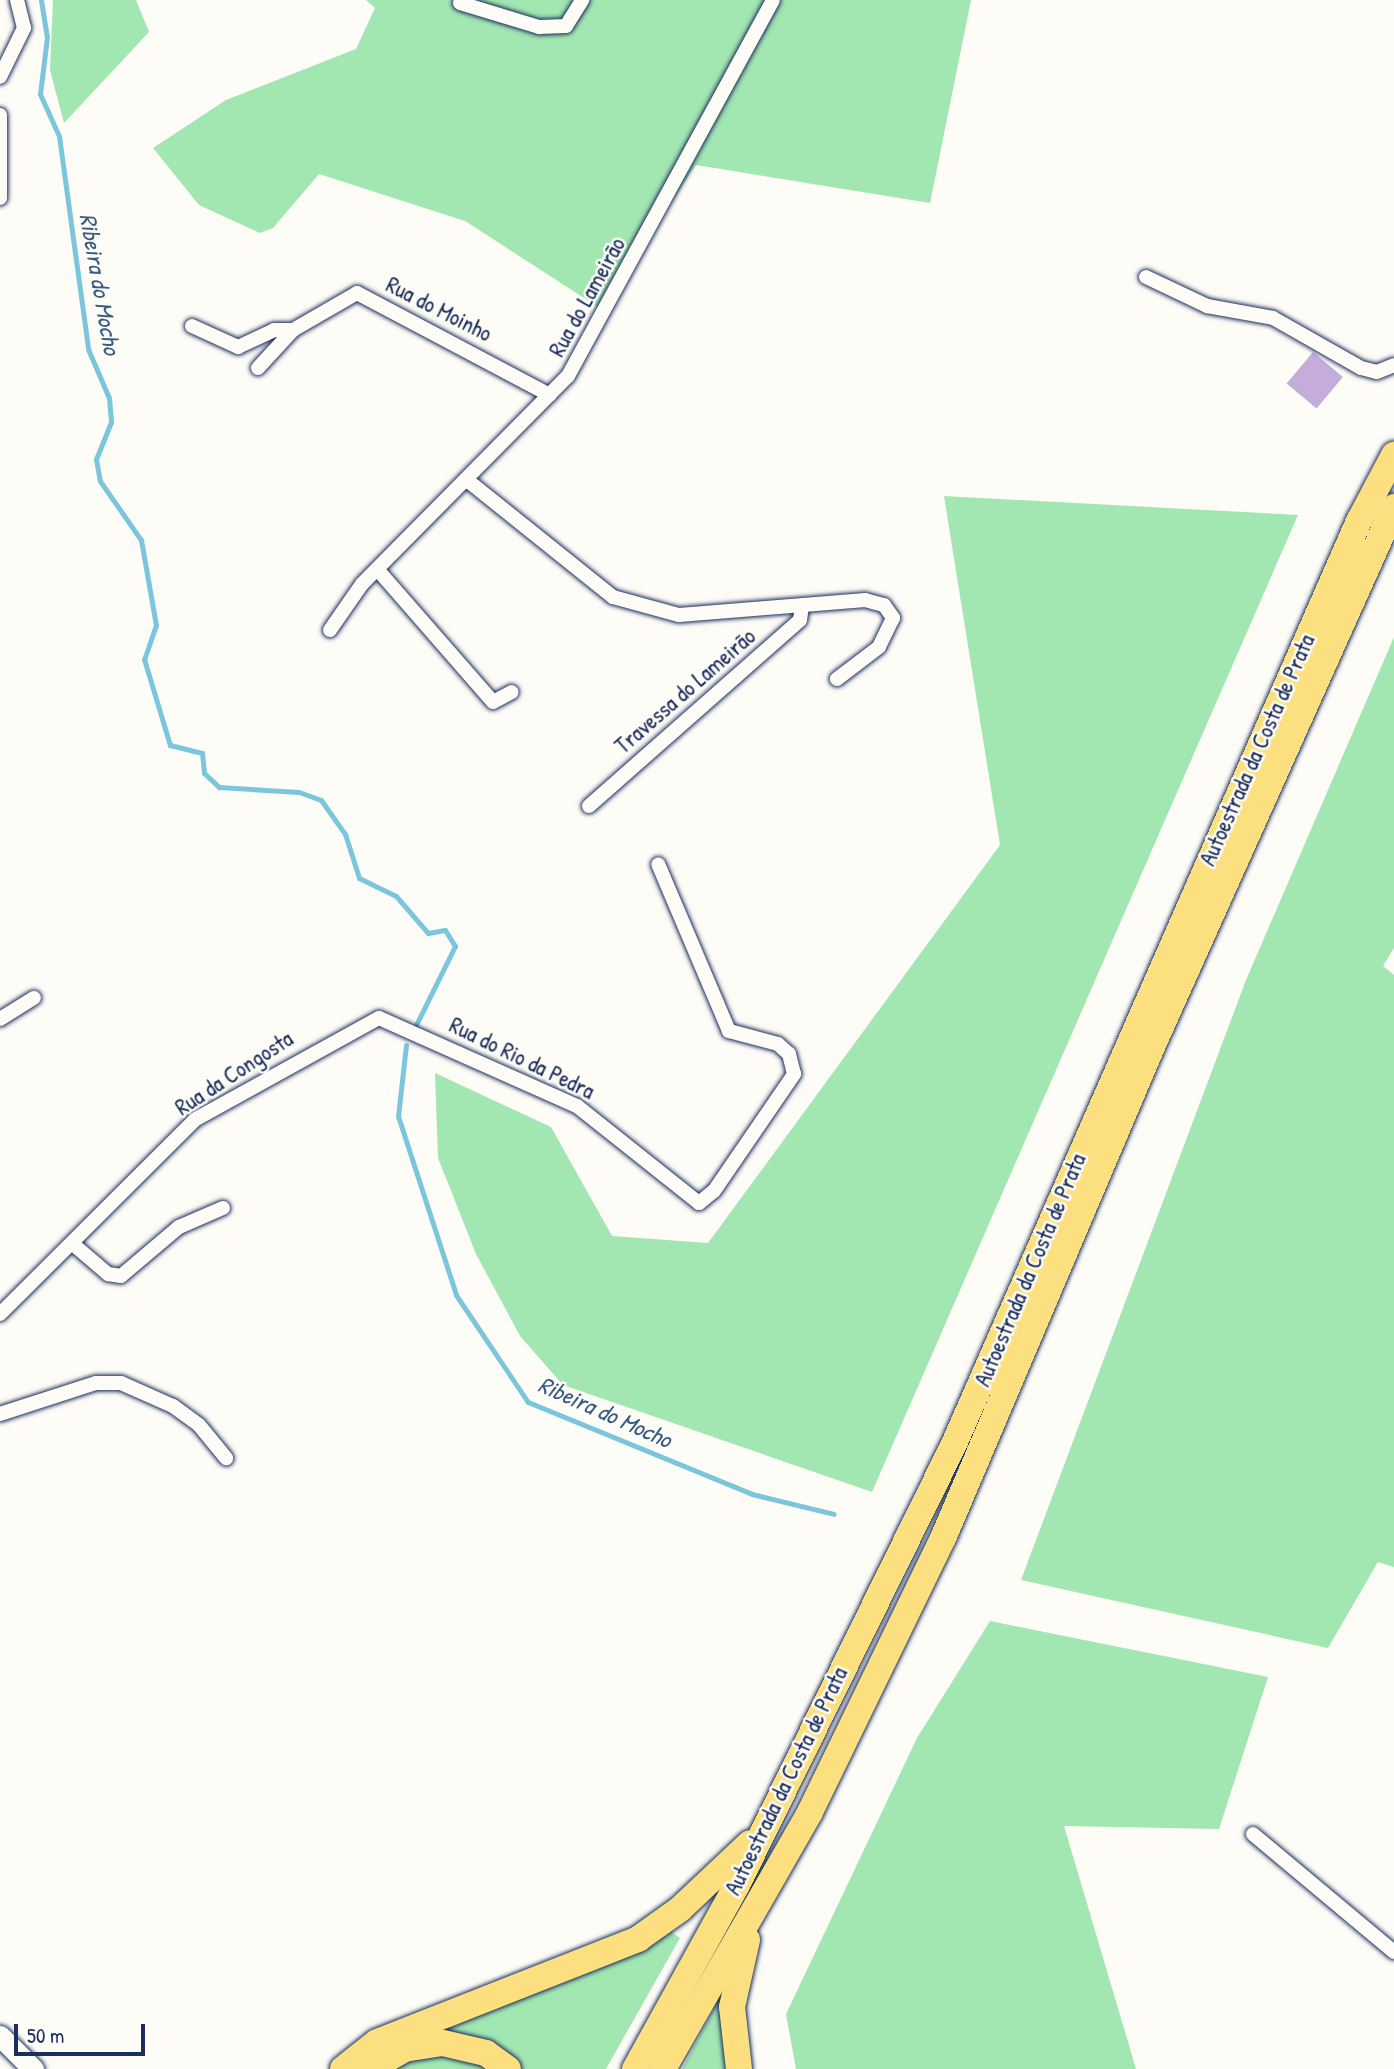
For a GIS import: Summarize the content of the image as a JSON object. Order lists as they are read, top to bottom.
{
  "streets": {
    "highway": ["Autoestrada da Costa de Prata"],
    "street": [
      "Rua do Lameirão",
      "Rua do Moinho",
      "Travessa do Lameirão",
      "Rua do Rio da Pedra",
      "Rua da Congosta"
    ]
  },
  "crossings": [
    ["Rua do Lameirão", "Rua do Moinho"],
    ["Rua do Lameirão", "Travessa do Lameirão"],
    ["Rua do Rio da Pedra", "Rua da Congosta"]
  ],
  "water": ["Ribeira do Mocho"],
  "scale_bar": "50 m"
}
